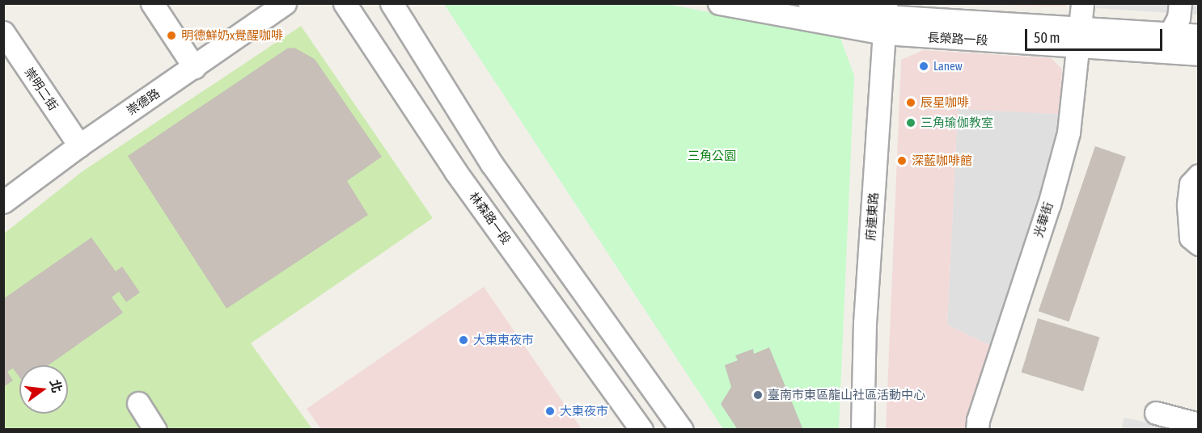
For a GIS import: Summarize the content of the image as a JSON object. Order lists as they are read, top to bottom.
{
  "streets": {
    "street": [
      "長榮路一段",
      "崇明二街",
      "崇德路",
      "府連東路",
      "林森路一段",
      "光華街"
    ]
  },
  "crossings": [
    ["長榮路一段", "府連東路"],
    ["長榮路一段", "光華街"],
    ["崇明二街", "崇德路"]
  ],
  "parks": ["三角公園"],
  "places": [
    "明德鮮奶x覺醒咖啡",
    "Lanew",
    "辰星咖啡",
    "三角瑜伽教室",
    "深藍咖啡館",
    "大東東夜市",
    "臺南市東區龍山社區活動中心",
    "大東夜市"
  ],
  "scale_bar": "50 m",
  "north": "right"
}
